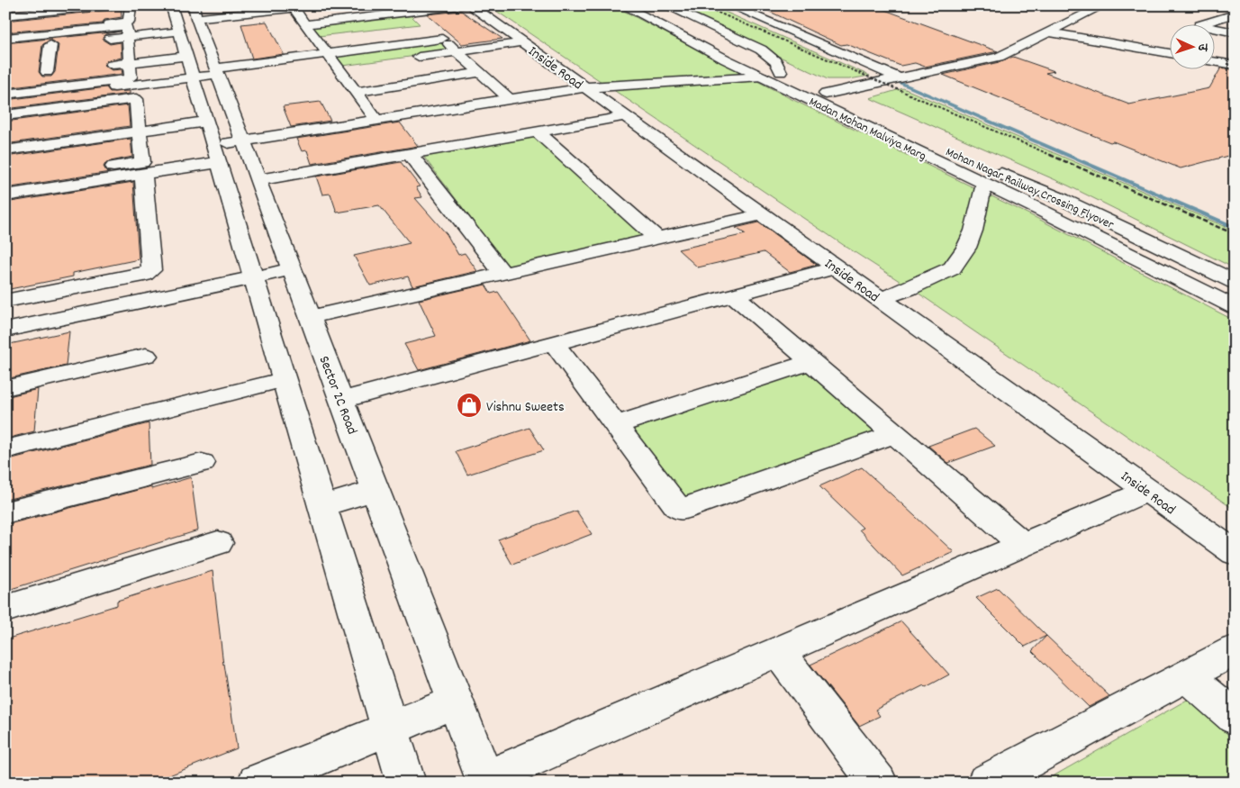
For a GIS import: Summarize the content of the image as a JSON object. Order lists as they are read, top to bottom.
{
  "streets": {
    "street": [
      "Inside Road",
      "Madan Mohan Malviya Marg",
      "Mohan Nagar Railway Crossing Flyover",
      "Sector 2C Road"
    ]
  },
  "crossings": [
    ["Madan Mohan Malviya Marg", "Mohan Nagar Railway Crossing Flyover"]
  ],
  "places": {
    "shop": ["Vishnu Sweets"]
  },
  "north": "right"
}
